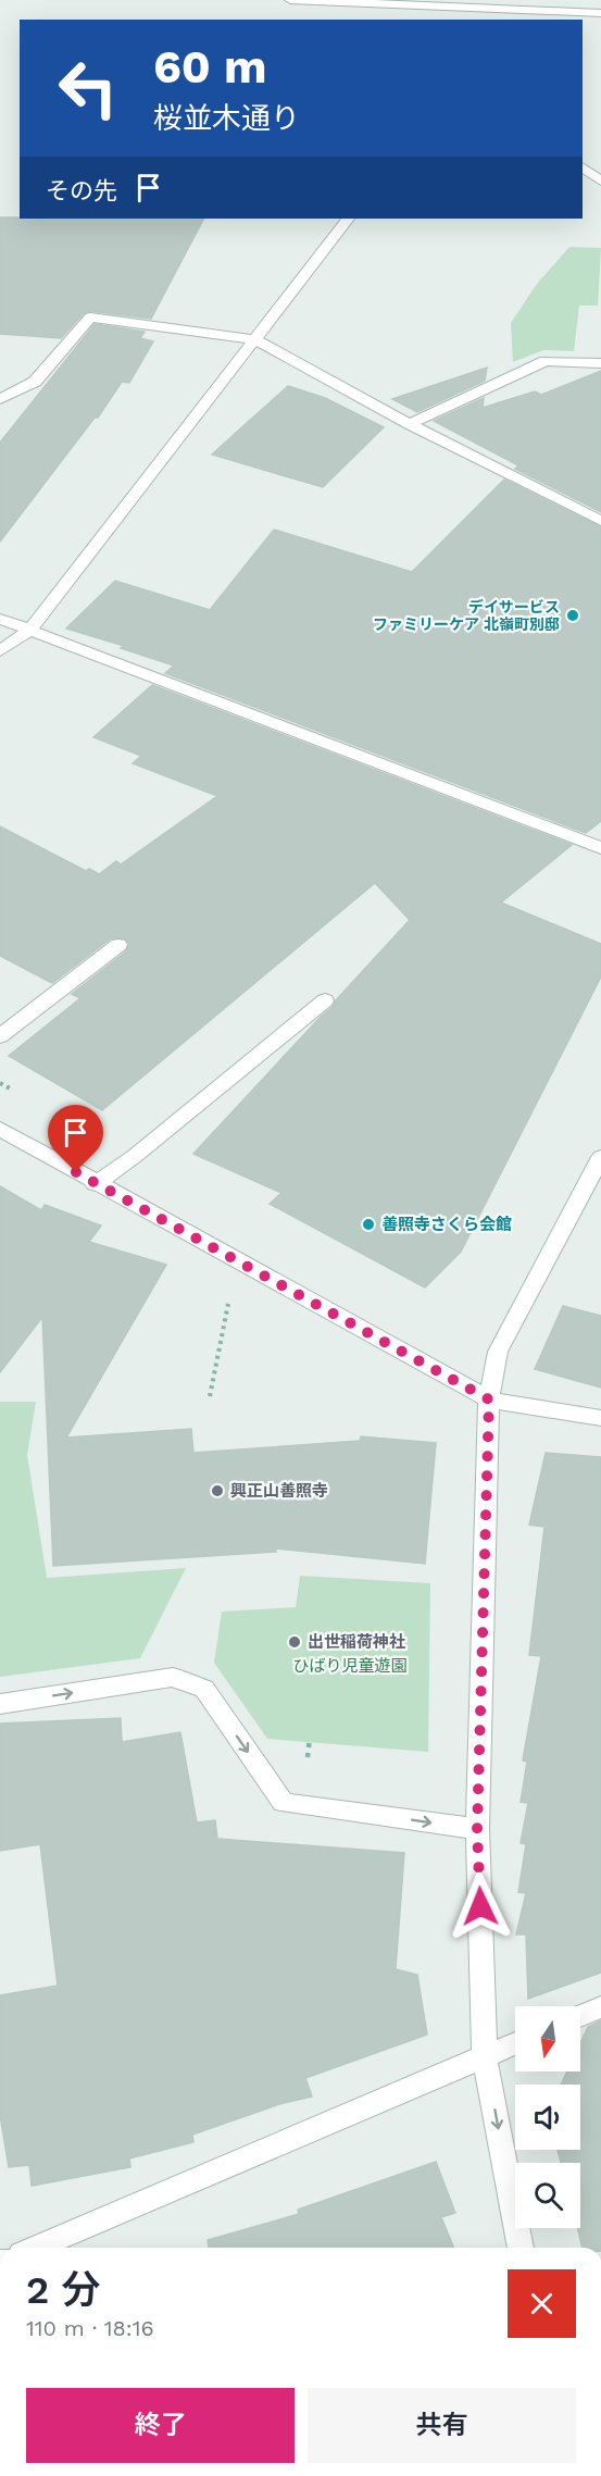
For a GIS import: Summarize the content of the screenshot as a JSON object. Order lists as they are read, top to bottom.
{
  "parks": ["ひばり児童遊園"],
  "places": [
    "デイサービス ファミリーケア 北嶺町別邸",
    "善照寺さくら会館",
    "興正山善照寺",
    "出世稲荷神社"
  ],
  "north": "bottom",
  "page": {
    "turn": ["60 m", "桜並木通り"],
    "then": "その先",
    "heading": ["2 分", "110 m · 18:16"],
    "buttons": ["終了", "共有"]
  }
}
